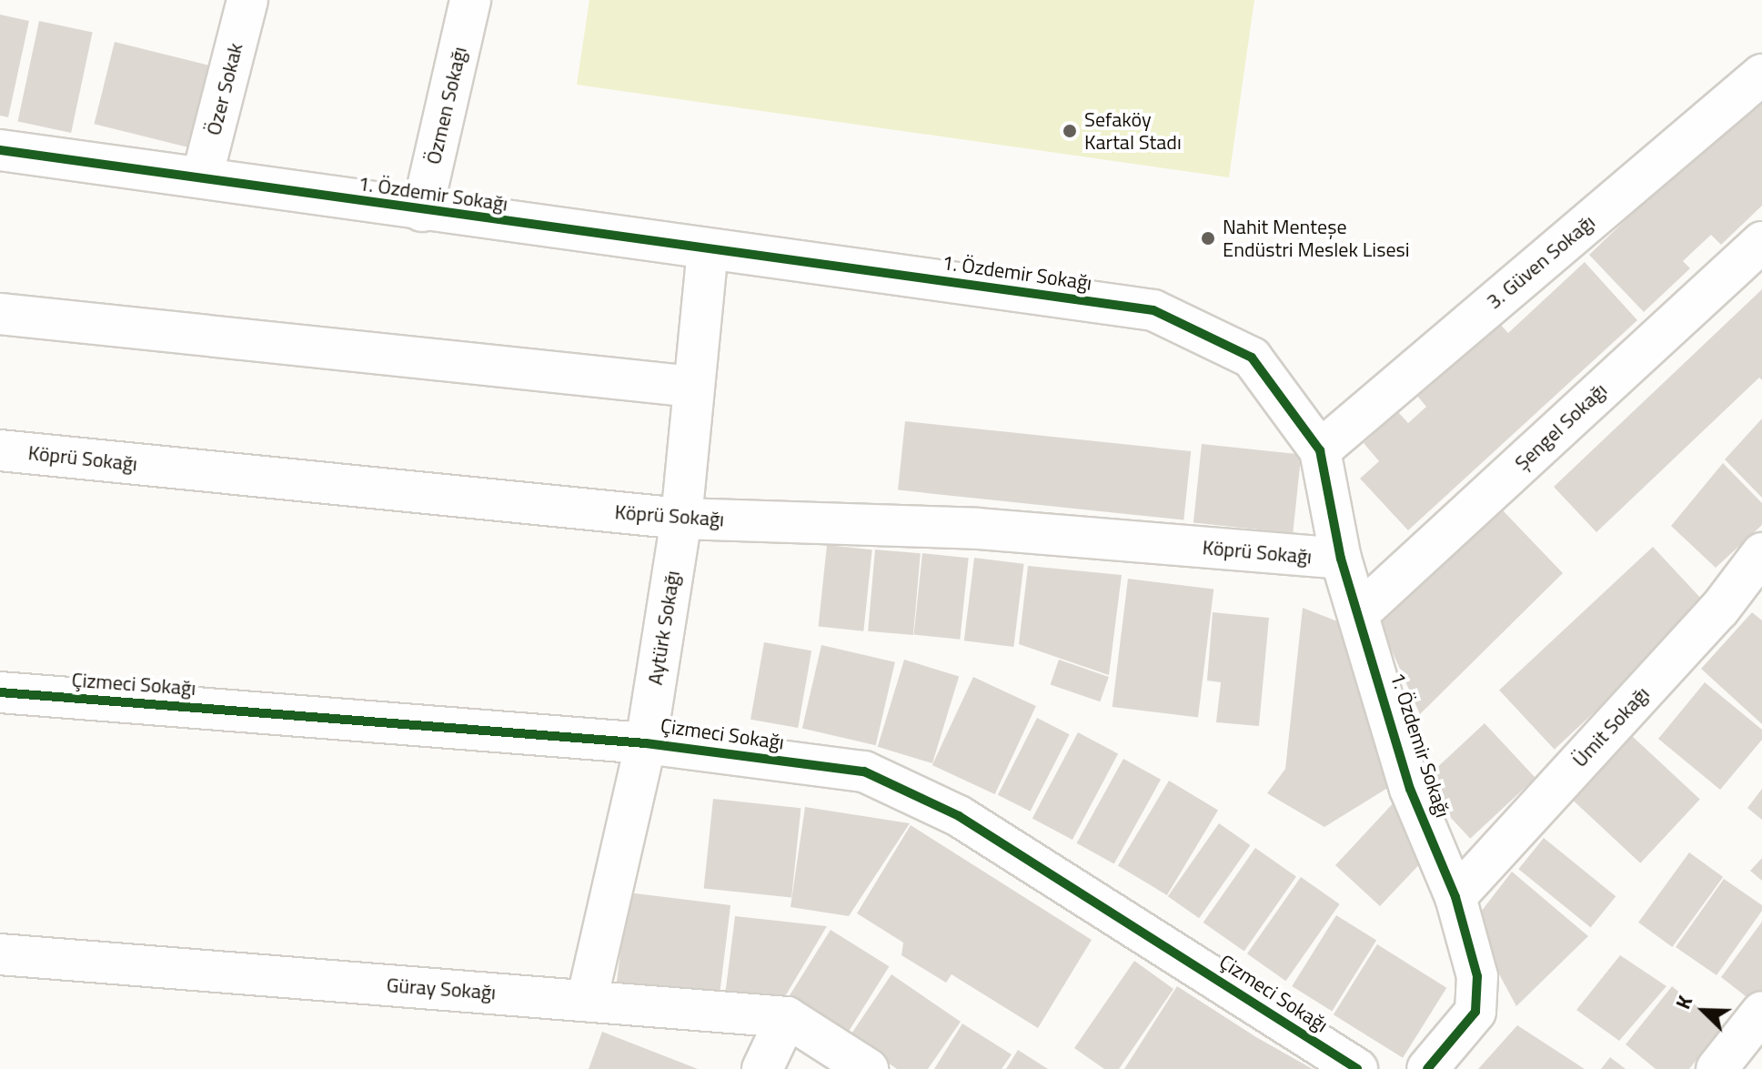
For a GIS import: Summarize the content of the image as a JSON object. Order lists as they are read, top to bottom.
{
  "streets": {
    "street": [
      "Özer Sokak",
      "Özmen Sokağı",
      "1. Özdemir Sokağı",
      "3. Güven Sokağı",
      "Şengel Sokağı",
      "Köprü Sokağı",
      "Aytürk Sokağı",
      "Çizmeci Sokağı",
      "Ümit Sokağı",
      "Güray Sokağı"
    ]
  },
  "crossings": [
    ["Özer Sokak", "1. Özdemir Sokağı"],
    ["Özmen Sokağı", "1. Özdemir Sokağı"],
    ["1. Özdemir Sokağı", "3. Güven Sokağı"],
    ["1. Özdemir Sokağı", "Şengel Sokağı"],
    ["1. Özdemir Sokağı", "Köprü Sokağı"],
    ["1. Özdemir Sokağı", "Aytürk Sokağı"],
    ["1. Özdemir Sokağı", "Ümit Sokağı"],
    ["Köprü Sokağı", "Aytürk Sokağı"],
    ["Aytürk Sokağı", "Çizmeci Sokağı"],
    ["Aytürk Sokağı", "Güray Sokağı"]
  ],
  "places": ["Sefaköy Kartal Stadı", "Nahit Menteşe Endüstri Meslek Lisesi"],
  "north": "top left"
}
